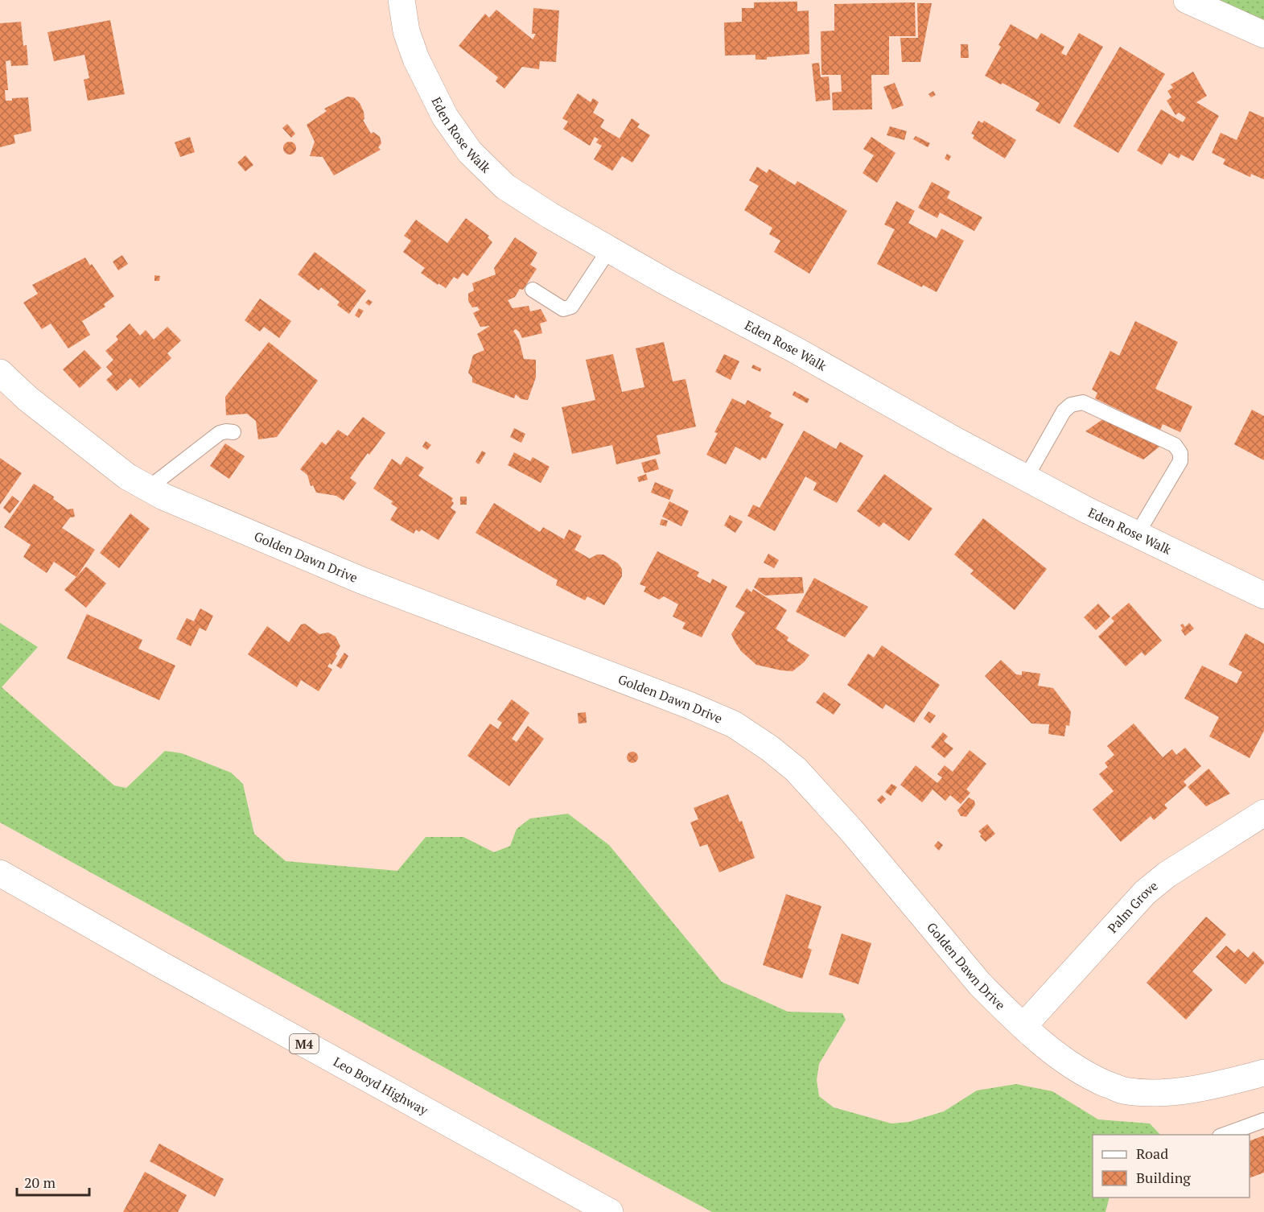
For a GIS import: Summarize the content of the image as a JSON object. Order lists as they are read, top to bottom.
{
  "streets": {
    "street": [
      "Eden Rose Walk",
      "Golden Dawn Drive",
      "Palm Grove",
      "M4",
      "Leo Boyd Highway"
    ]
  },
  "crossings": [
    ["Golden Dawn Drive", "Palm Grove"]
  ],
  "legend": ["Road", "Building"],
  "scale_bar": "20 m"
}
